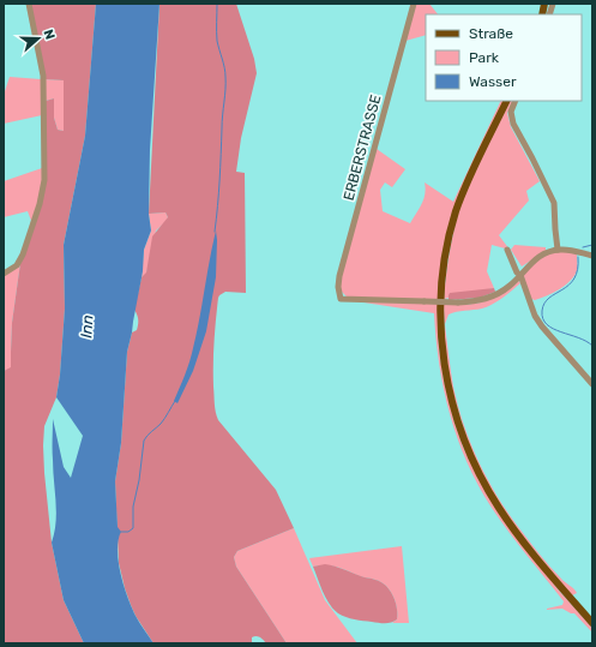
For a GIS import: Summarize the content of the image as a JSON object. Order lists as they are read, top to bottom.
{
  "streets": {
    "street": ["ERBERSTRASSE"]
  },
  "water": ["Inn"],
  "legend": ["Straße", "Park", "Wasser"],
  "north": "right"
}
